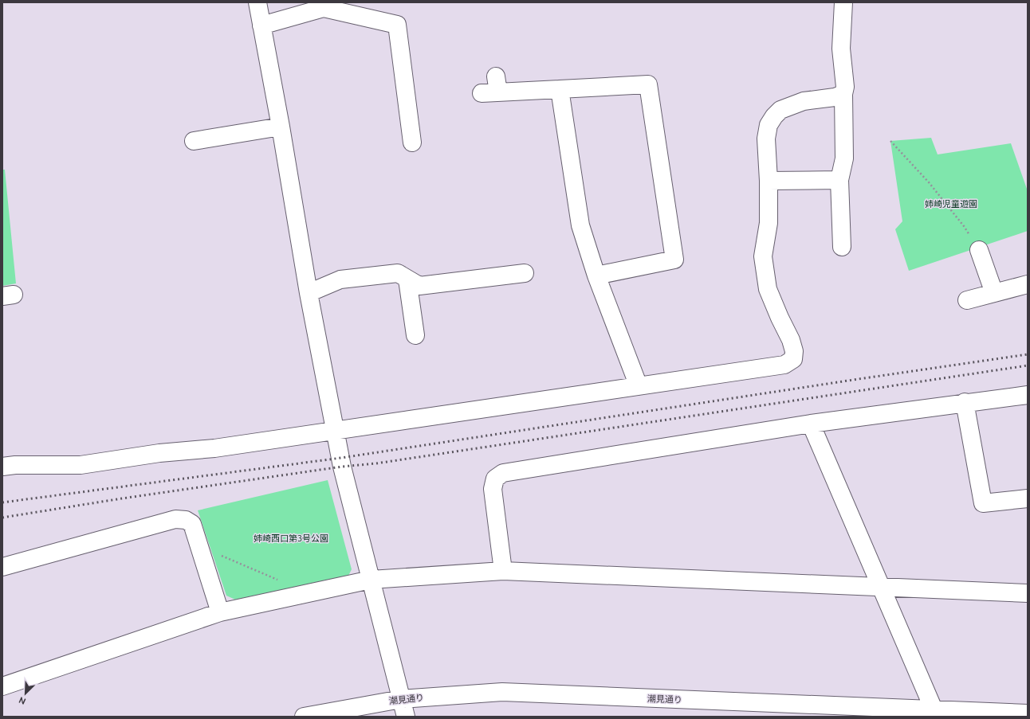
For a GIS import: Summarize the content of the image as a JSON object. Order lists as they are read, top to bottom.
{
  "streets": {
    "street": ["潮見通り"]
  },
  "parks": ["姉崎児童遊園", "姉崎西口第3号公園"],
  "north": "bottom left"
}
